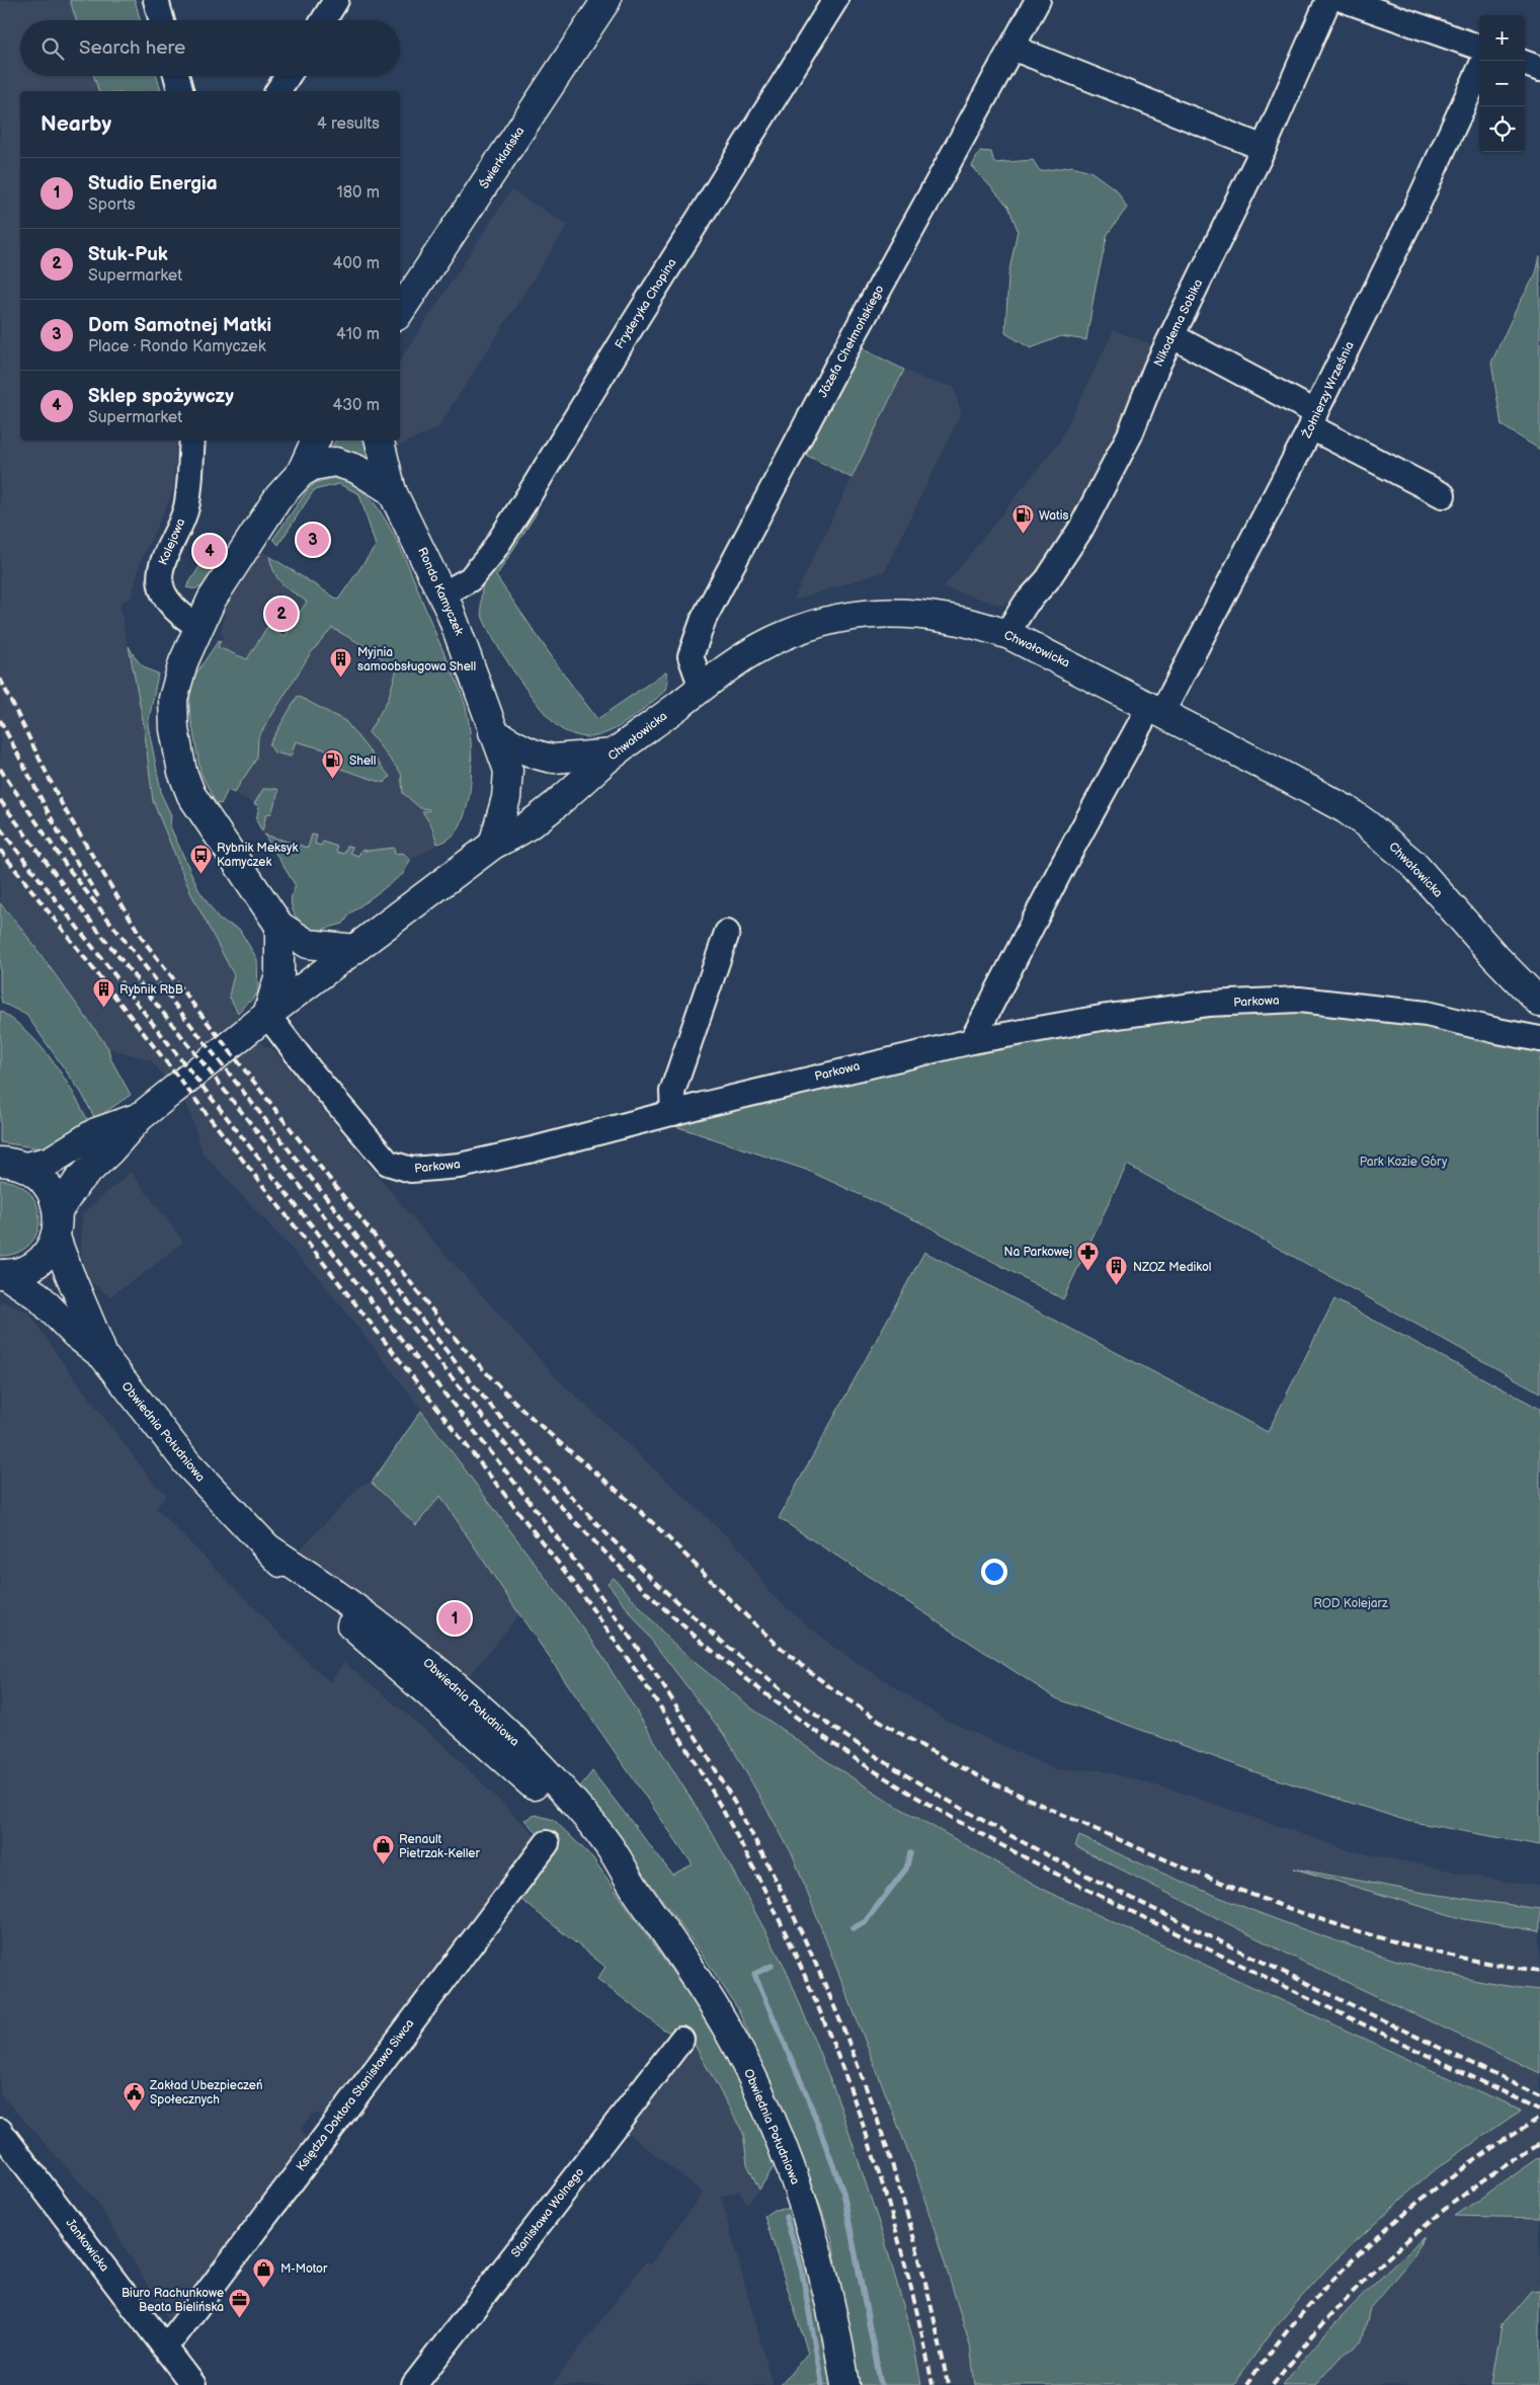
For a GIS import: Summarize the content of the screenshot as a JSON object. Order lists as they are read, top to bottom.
{
  "streets": {
    "main road": [
      "Świerklańska",
      "Rondo Kamyczek",
      "Chwałowicka",
      "Obwiednia Południowa"
    ],
    "street": [
      "Fryderyka Chopina",
      "Nikodema Sobika",
      "Józefa Chełmońskiego",
      "Żołnierzy Września",
      "Kolejowa",
      "Parkowa",
      "Księdza Doktora Stanisława Siwca",
      "Stanisława Wolnego",
      "Jankowicka"
    ]
  },
  "crossings": [
    ["Fryderyka Chopina", "Rondo Kamyczek"],
    ["Nikodema Sobika", "Chwałowicka"],
    ["Józefa Chełmońskiego", "Chwałowicka"],
    ["Żołnierzy Września", "Chwałowicka"],
    ["Rondo Kamyczek", "Chwałowicka"],
    ["Księdza Doktora Stanisława Siwca", "Jankowicka"]
  ],
  "parks": ["Park Kozie Góry", "ROD Kolejarz"],
  "places": {
    "fuel station": ["Watis", "Shell"],
    "building": ["Myjnia samoobsługowa Shell", "Rybnik RbB", "NZOZ Medikol"],
    "bus stop": ["Rybnik Meksyk Kamyczek"],
    "pharmacy": ["Na Parkowej"],
    "shop": ["Renault Pietrzak-Keller", "M-Motor"],
    "public building": ["Zakład Ubezpieczeń Społecznych"],
    "office": ["Biuro Rachunkowe Beata Bielińska"]
  },
  "page": {
    "map_buttons": ["+", "−"],
    "search": "Search here",
    "heading": ["Nearby", "4 results"],
    "list": [
      {
        "mark": "1",
        "name": "Studio Energia",
        "note": "Sports",
        "value": "180 m"
      },
      {
        "mark": "2",
        "name": "Stuk-Puk",
        "note": "Supermarket",
        "value": "400 m"
      },
      {
        "mark": "3",
        "name": "Dom Samotnej Matki",
        "note": "Place · Rondo Kamyczek",
        "value": "410 m"
      },
      {
        "mark": "4",
        "name": "Sklep spożywczy",
        "note": "Supermarket",
        "value": "430 m"
      }
    ],
    "pins": [
      "3",
      "4",
      "2",
      "1"
    ]
  }
}
